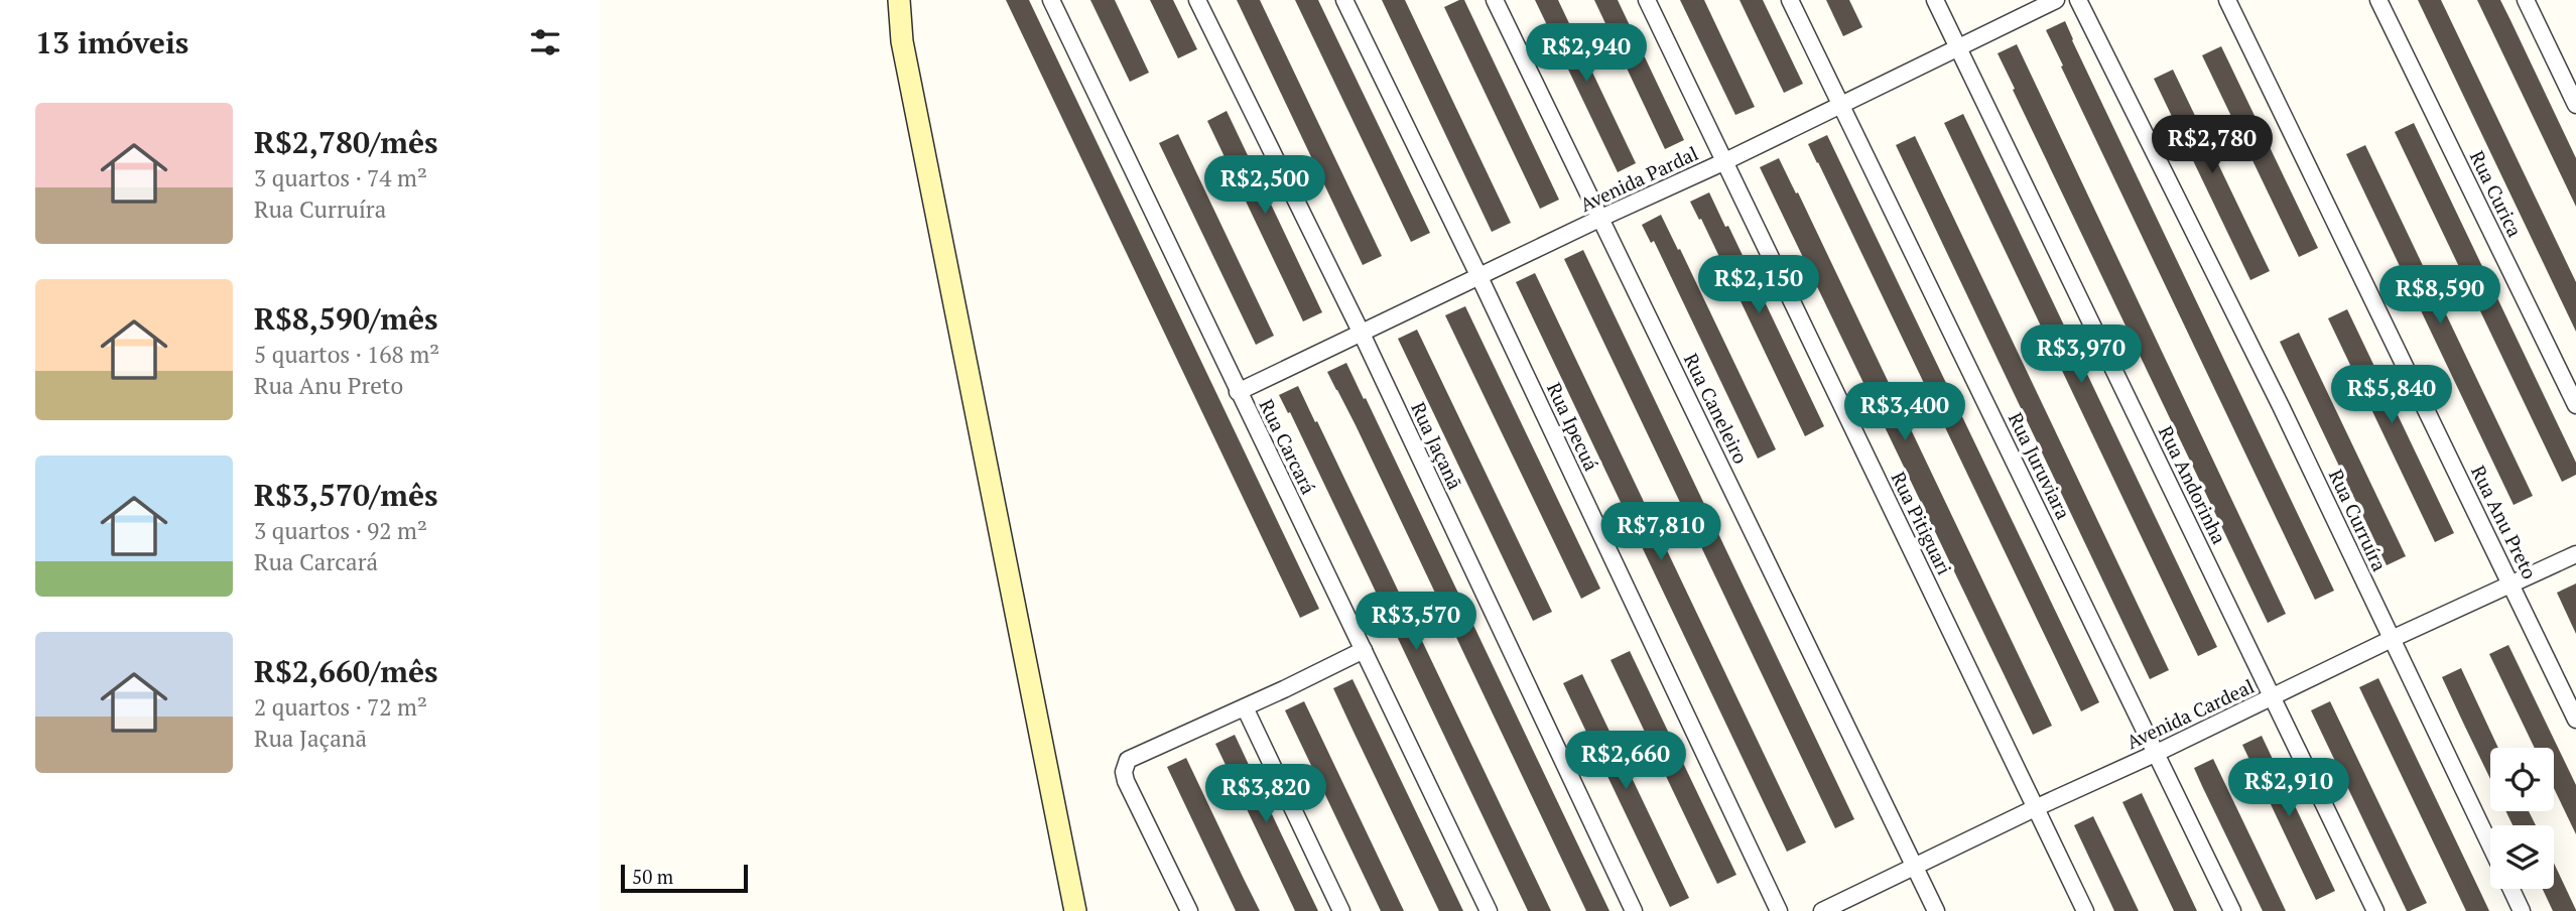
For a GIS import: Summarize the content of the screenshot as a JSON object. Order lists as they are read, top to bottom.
{
  "streets": {
    "street": [
      "Avenida Pardal",
      "Rua Curica",
      "Rua Caneleiro",
      "Rua Ipecuá",
      "Rua Jaçanã",
      "Rua Carcará",
      "Rua Juruviara",
      "Rua Andorinha",
      "Rua Curruíra",
      "Rua Anu Preto",
      "Rua Pitiguari",
      "Avenida Cardeal"
    ]
  },
  "crossings": [
    ["Avenida Pardal", "Rua Caneleiro"],
    ["Avenida Pardal", "Rua Ipecuá"],
    ["Avenida Pardal", "Rua Jaçanã"],
    ["Avenida Pardal", "Rua Carcará"],
    ["Avenida Pardal", "Rua Juruviara"],
    ["Avenida Pardal", "Rua Andorinha"],
    ["Avenida Pardal", "Rua Pitiguari"],
    ["Rua Caneleiro", "Avenida Cardeal"],
    ["Rua Juruviara", "Avenida Cardeal"],
    ["Rua Andorinha", "Avenida Cardeal"],
    ["Rua Curruíra", "Avenida Cardeal"],
    ["Rua Anu Preto", "Avenida Cardeal"],
    ["Rua Pitiguari", "Avenida Cardeal"]
  ],
  "scale_bar": "50 m",
  "page": {
    "heading": "13 imóveis",
    "price": [
      "R$2,940",
      "R$2,780",
      "R$2,500",
      "R$2,150",
      "R$8,590",
      "R$3,970",
      "R$5,840",
      "R$3,400",
      "R$7,810",
      "R$3,570",
      "R$2,660",
      "R$2,910",
      "R$3,820"
    ],
    "list": [
      {
        "name": "R$2,780/mês",
        "note": "3 quartos · 74 m² · Rua Curruíra"
      },
      {
        "name": "R$8,590/mês",
        "note": "5 quartos · 168 m² · Rua Anu Preto"
      },
      {
        "name": "R$3,570/mês",
        "note": "3 quartos · 92 m² · Rua Carcará"
      },
      {
        "name": "R$2,660/mês",
        "note": "2 quartos · 72 m² · Rua Jaçanã"
      }
    ],
    "scale": "50 m"
  }
}
